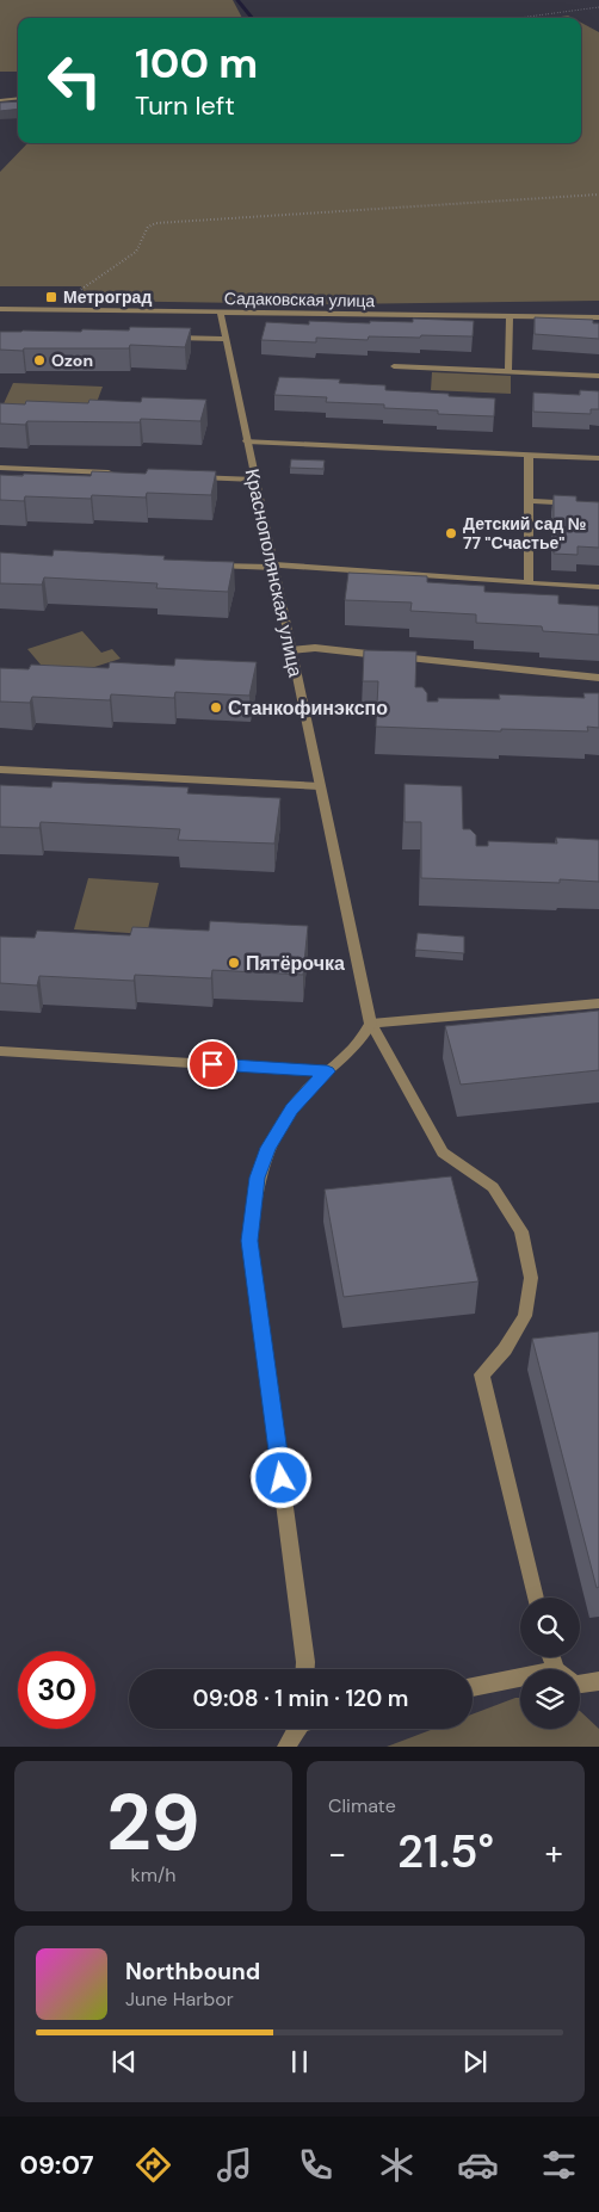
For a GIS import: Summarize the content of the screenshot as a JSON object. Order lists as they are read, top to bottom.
{
  "streets": {
    "street": ["Садаковская улица", "Краснополянская улица"]
  },
  "crossings": [
    ["Садаковская улица", "Краснополянская улица"]
  ],
  "places": {
    "transit": ["Метроград"],
    "other": [
      "Ozon",
      "Детский сад № 77 \"Счастье\"",
      "Станкофинэкспо",
      "Пятёрочка"
    ]
  },
  "page": {
    "turn": ["100 m", "Turn left"],
    "limit": "30",
    "trip": "09:08 · 1 min · 120 m",
    "tile": [
      ["29", "km/h"],
      "Climate"
    ],
    "heat": ["−", "21.5°", "+"],
    "song": ["Northbound", "June Harbor"],
    "tabs": "09:07"
  }
}
